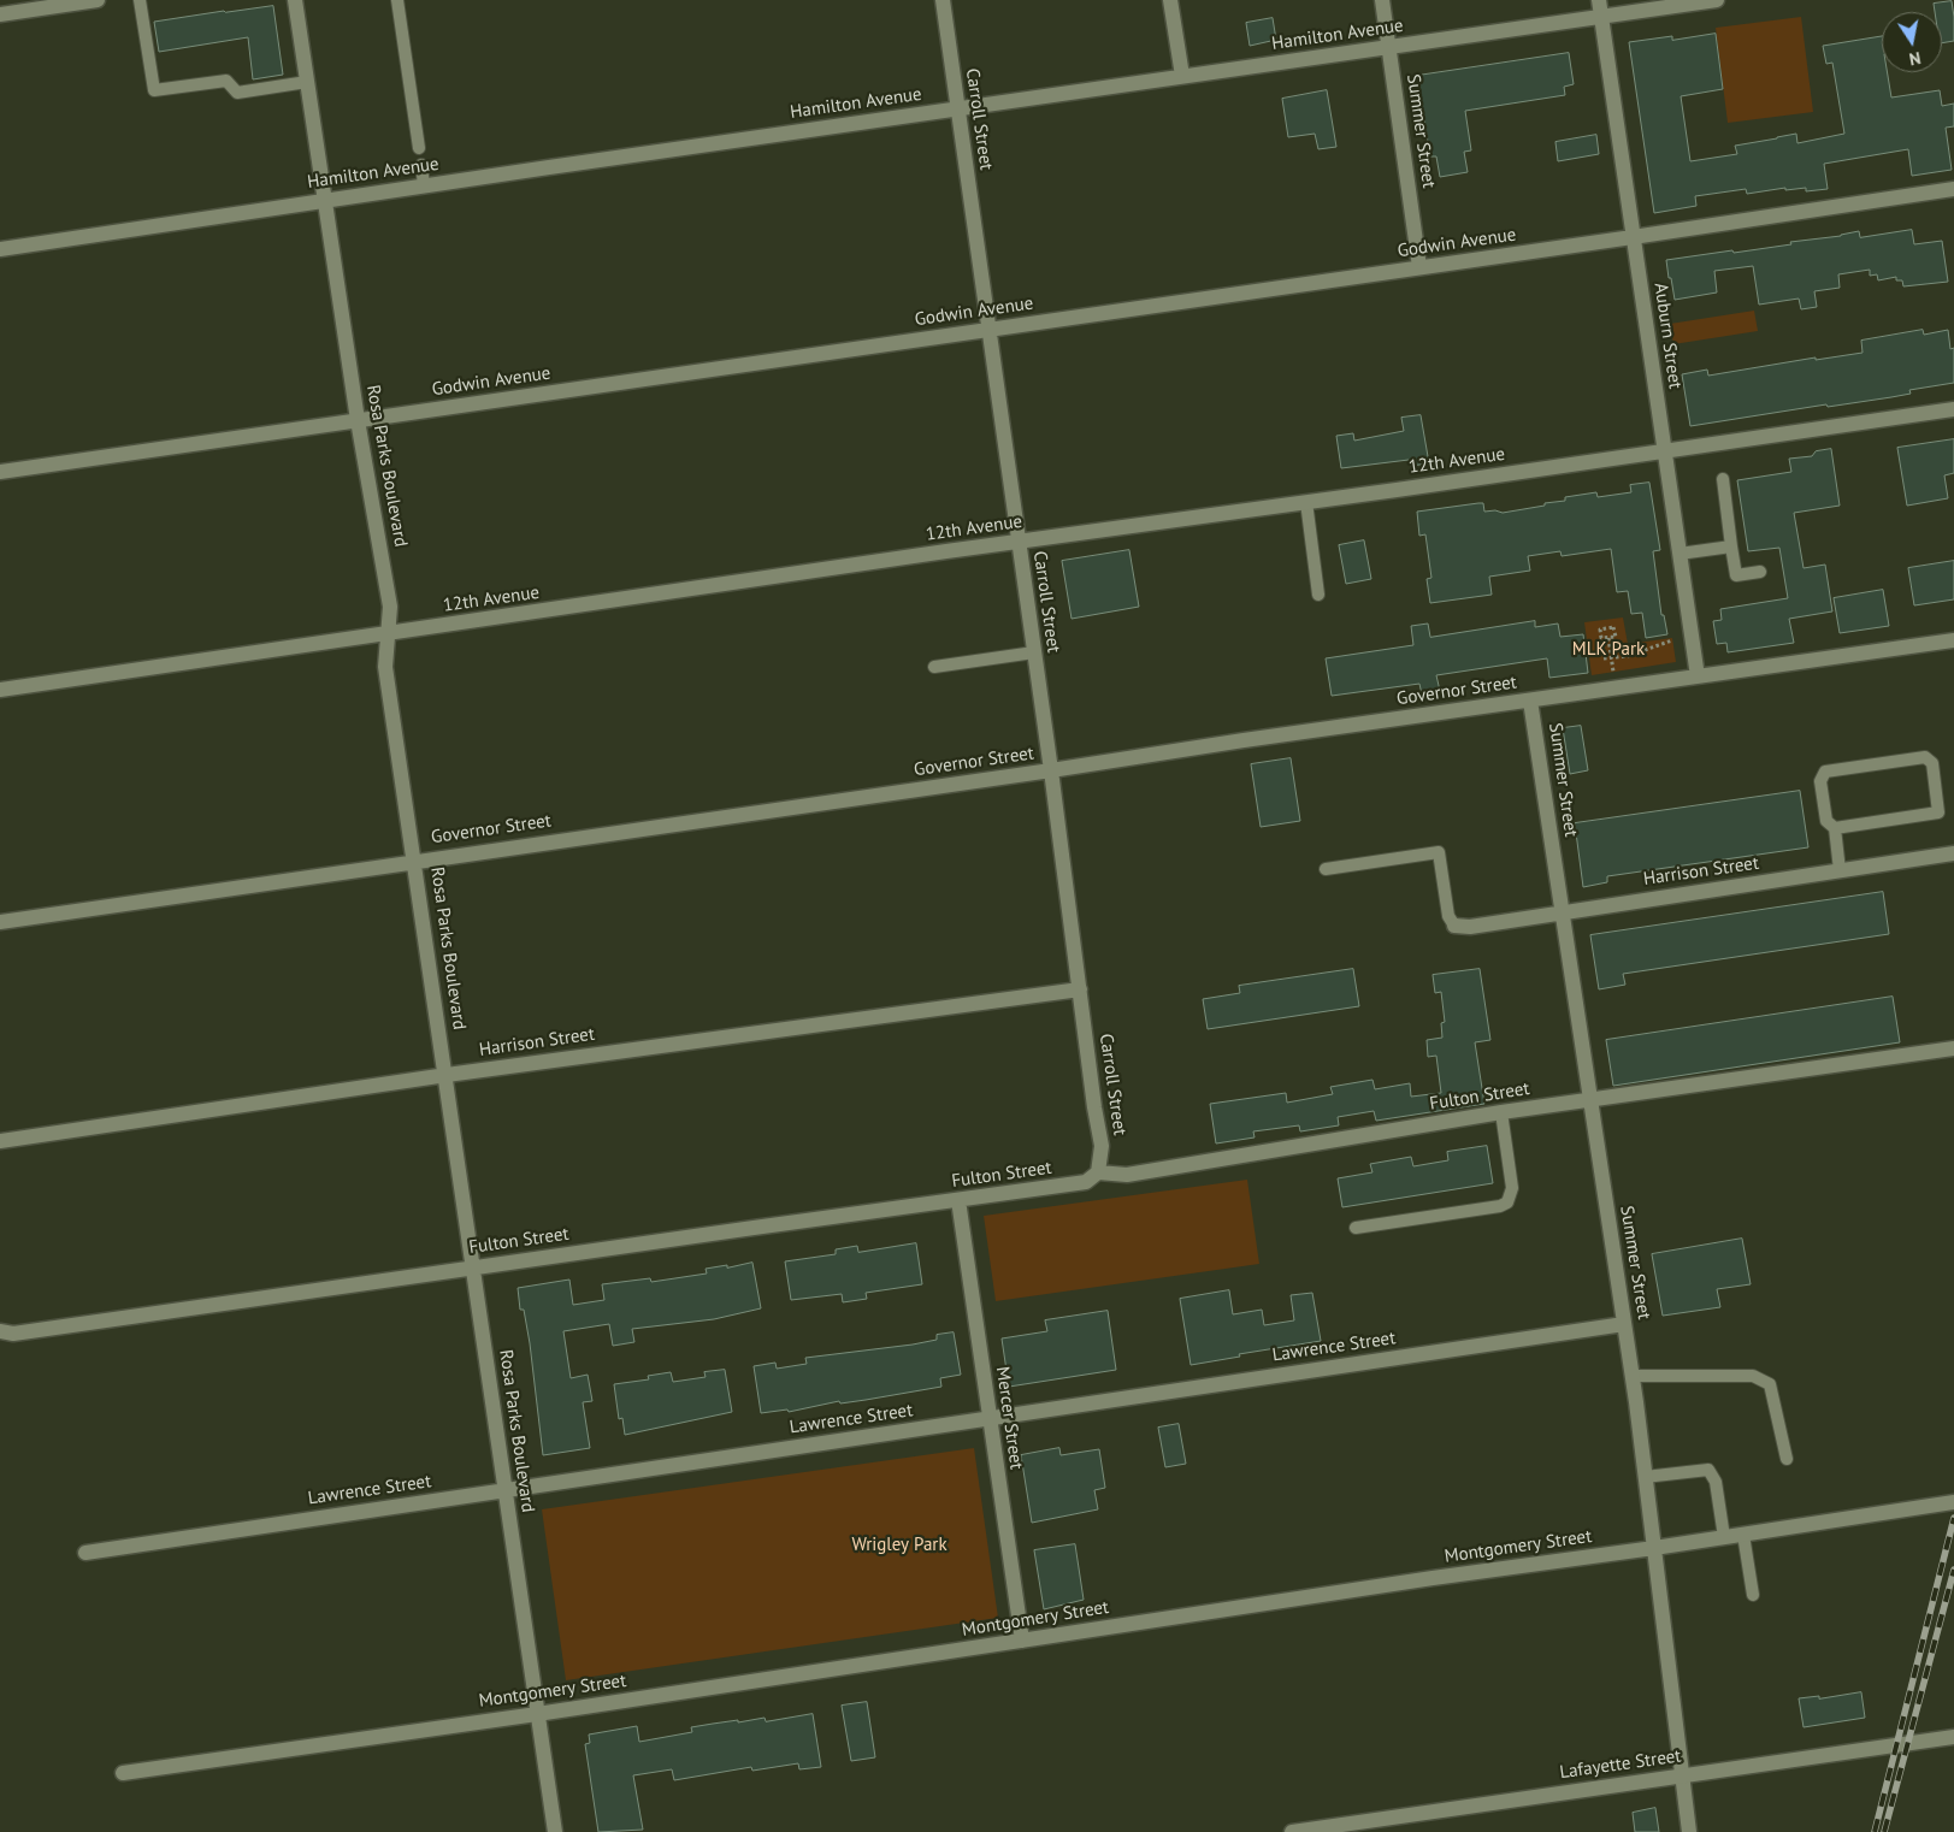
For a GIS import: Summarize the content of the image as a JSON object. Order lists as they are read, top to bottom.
{
  "streets": {
    "street": [
      "Hamilton Avenue",
      "Carroll Street",
      "Summer Street",
      "Godwin Avenue",
      "Auburn Street",
      "12th Avenue",
      "Rosa Parks Boulevard",
      "Governor Street",
      "Harrison Street",
      "Fulton Street",
      "Lawrence Street",
      "Mercer Street",
      "Montgomery Street",
      "Lafayette Street"
    ]
  },
  "crossings": [
    ["Hamilton Avenue", "Carroll Street"],
    ["Hamilton Avenue", "Summer Street"],
    ["Hamilton Avenue", "Auburn Street"],
    ["Hamilton Avenue", "Rosa Parks Boulevard"],
    ["Carroll Street", "Godwin Avenue"],
    ["Carroll Street", "12th Avenue"],
    ["Carroll Street", "Governor Street"],
    ["Carroll Street", "Harrison Street"],
    ["Carroll Street", "Fulton Street"],
    ["Summer Street", "Godwin Avenue"],
    ["Summer Street", "Governor Street"],
    ["Summer Street", "Harrison Street"],
    ["Summer Street", "Fulton Street"],
    ["Summer Street", "Lawrence Street"],
    ["Summer Street", "Montgomery Street"],
    ["Summer Street", "Lafayette Street"],
    ["Godwin Avenue", "Auburn Street"],
    ["Godwin Avenue", "Rosa Parks Boulevard"],
    ["Auburn Street", "12th Avenue"],
    ["Auburn Street", "Governor Street"],
    ["12th Avenue", "Rosa Parks Boulevard"],
    ["Rosa Parks Boulevard", "Governor Street"],
    ["Rosa Parks Boulevard", "Harrison Street"],
    ["Rosa Parks Boulevard", "Fulton Street"],
    ["Rosa Parks Boulevard", "Lawrence Street"],
    ["Rosa Parks Boulevard", "Montgomery Street"],
    ["Fulton Street", "Mercer Street"],
    ["Lawrence Street", "Mercer Street"],
    ["Mercer Street", "Montgomery Street"]
  ],
  "parks": ["MLK Park", "Wrigley Park"],
  "north": "bottom"
}
